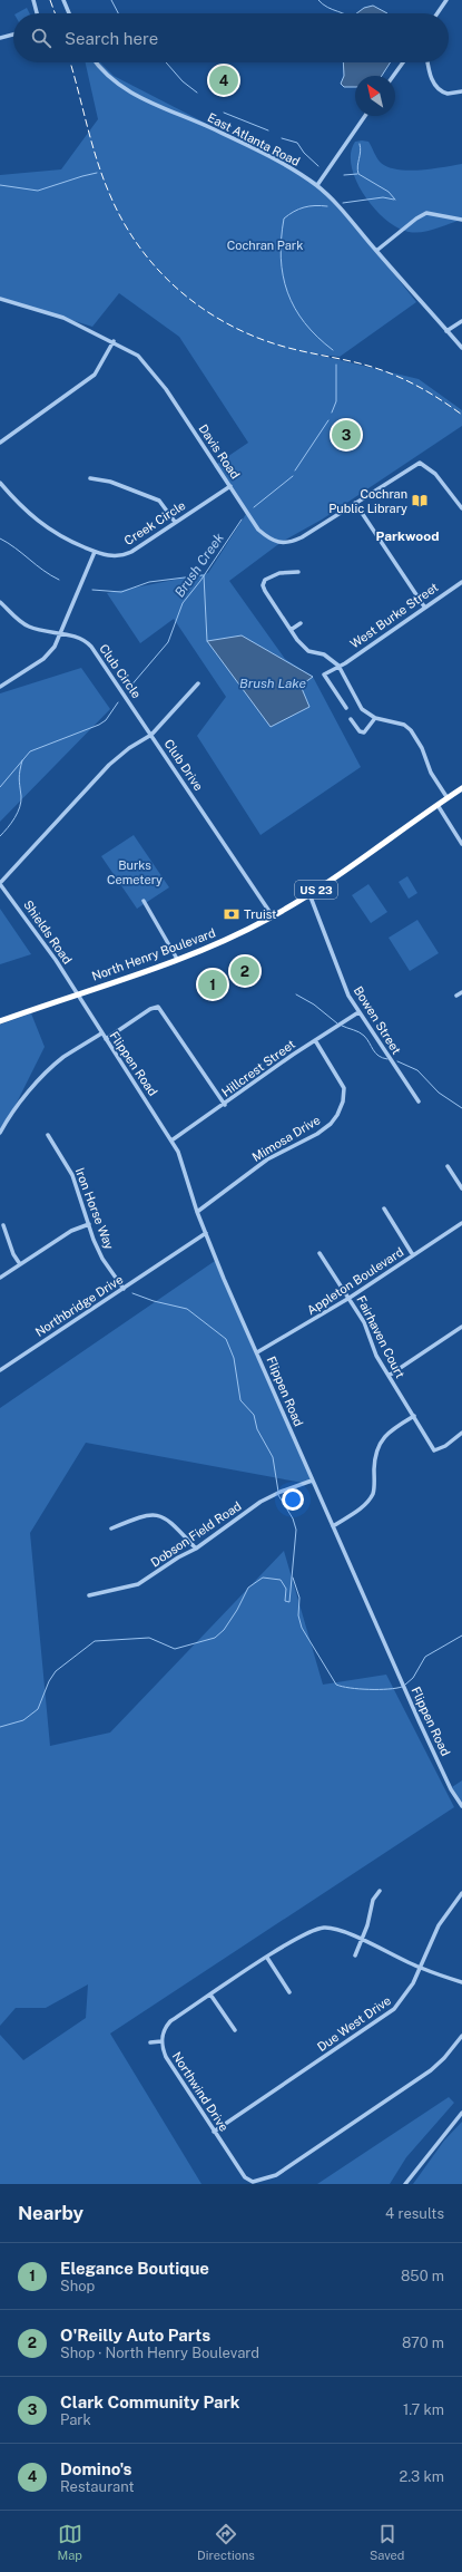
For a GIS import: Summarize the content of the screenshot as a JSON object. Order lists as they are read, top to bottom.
{
  "streets": {
    "highway": ["US 23", "North Henry Boulevard"],
    "street": [
      "East Atlanta Road",
      "Davis Road",
      "Creek Circle",
      "West Burke Street",
      "Club Circle",
      "Club Drive",
      "Shields Road",
      "Bowen Street",
      "Flippen Road",
      "Hillcrest Street",
      "Mimosa Drive",
      "Iron Horse Way",
      "Appleton Boulevard",
      "Northbridge Drive",
      "Fairhaven Court",
      "Dobson Field Road",
      "Due West Drive",
      "Northwind Drive"
    ]
  },
  "crossings": [
    ["Davis Road", "Creek Circle"],
    ["Club Circle", "Club Drive"],
    ["Club Drive", "Shields Road"],
    ["Club Drive", "North Henry Boulevard"],
    ["Shields Road", "North Henry Boulevard"],
    ["Shields Road", "Flippen Road"],
    ["North Henry Boulevard", "Bowen Street"],
    ["North Henry Boulevard", "Flippen Road"],
    ["Bowen Street", "Hillcrest Street"],
    ["Flippen Road", "Hillcrest Street"],
    ["Flippen Road", "Mimosa Drive"],
    ["Flippen Road", "Appleton Boulevard"],
    ["Flippen Road", "Northbridge Drive"],
    ["Flippen Road", "Dobson Field Road"],
    ["Hillcrest Street", "Mimosa Drive"],
    ["Iron Horse Way", "Northbridge Drive"],
    ["Appleton Boulevard", "Fairhaven Court"],
    ["Due West Drive", "Northwind Drive"]
  ],
  "districts": ["Parkwood"],
  "water": ["Brush Creek", "Brush Lake"],
  "parks": ["Cochran Park", "Burks Cemetery"],
  "places": {
    "library": ["Cochran Public Library"],
    "bank": ["Truist"]
  },
  "north": "top left",
  "page": {
    "search": "Search here",
    "pins": [
      "4",
      "3",
      "2",
      "1"
    ],
    "heading": ["Nearby", "4 results"],
    "list": [
      {
        "mark": "1",
        "name": "Elegance Boutique",
        "note": "Shop",
        "value": "850 m"
      },
      {
        "mark": "2",
        "name": "O'Reilly Auto Parts",
        "note": "Shop · North Henry Boulevard",
        "value": "870 m"
      },
      {
        "mark": "3",
        "name": "Clark Community Park",
        "note": "Park",
        "value": "1.7 km"
      },
      {
        "mark": "4",
        "name": "Domino's",
        "note": "Restaurant",
        "value": "2.3 km"
      }
    ],
    "nav": ["Map", "Directions", "Saved"]
  }
}
